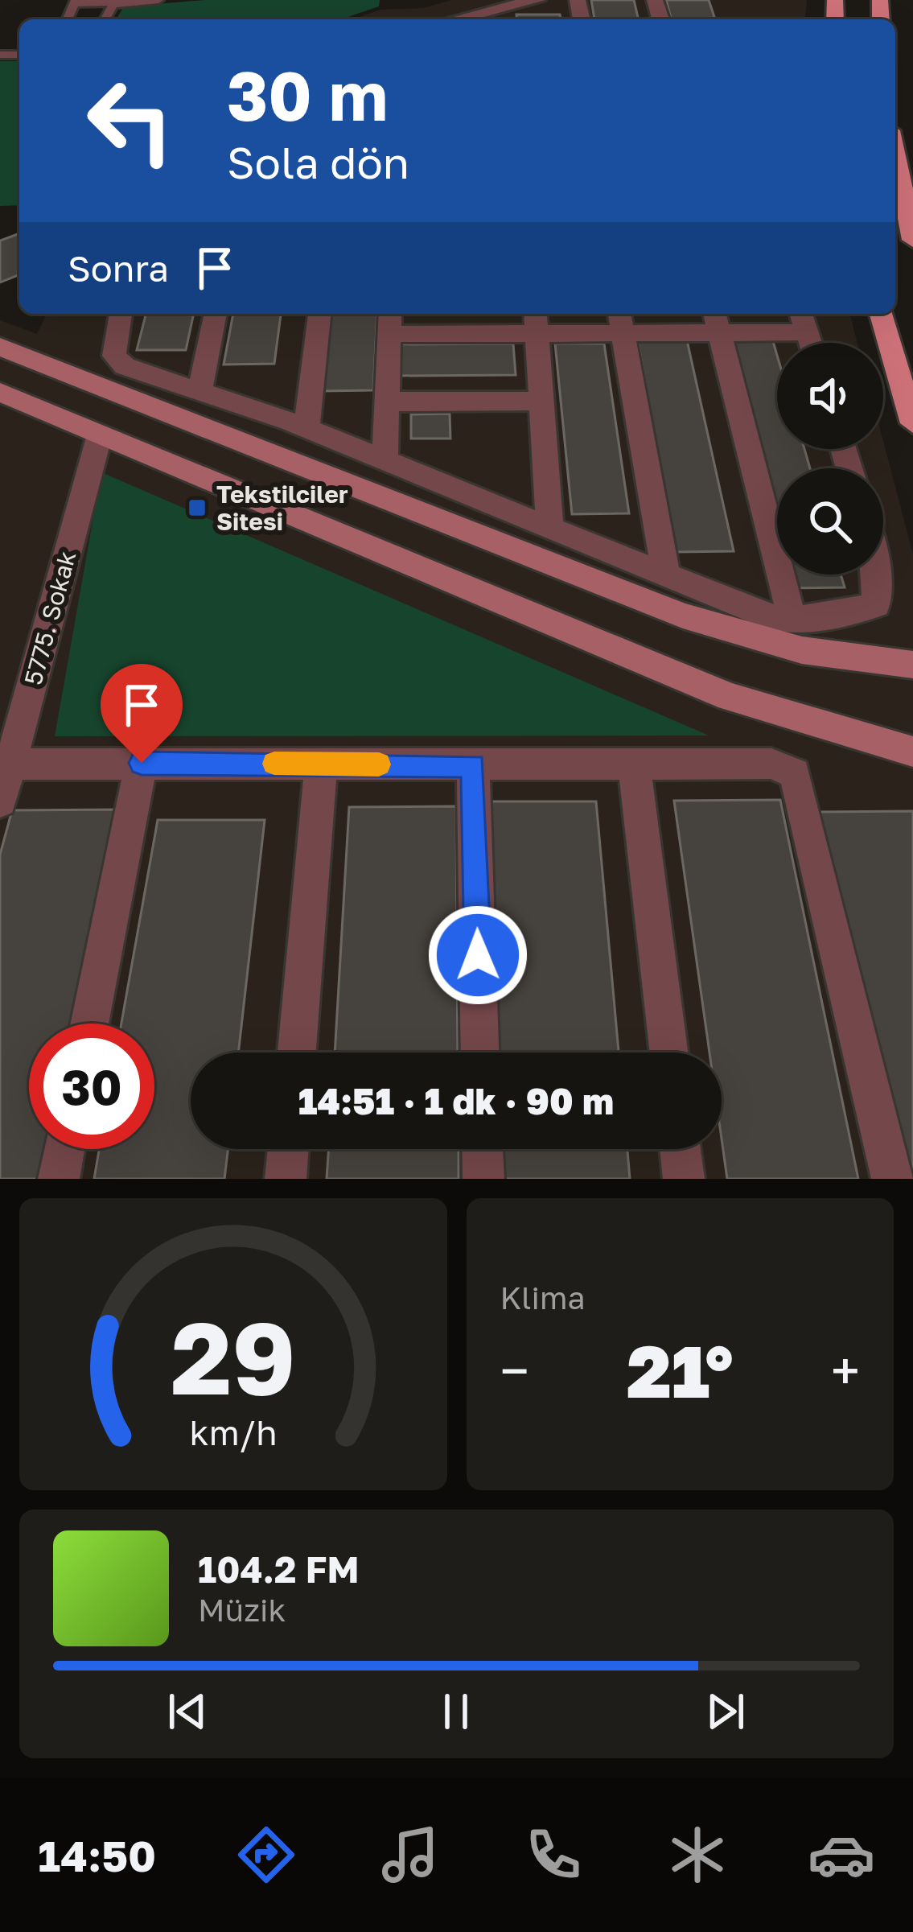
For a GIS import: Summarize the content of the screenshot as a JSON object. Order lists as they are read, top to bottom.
{
  "streets": {
    "street": ["5775. Sokak"]
  },
  "places": {
    "transit": ["Tekstilciler Sitesi"]
  },
  "page": {
    "turn": ["30 m", "Sola dön"],
    "then": "Sonra",
    "limit": "30",
    "trip": "14:51 · 1 dk · 90 m",
    "tile": "Klima",
    "heat": ["−", "21°", "+"],
    "song": ["104.2 FM", "Müzik"],
    "tabs": "14:50",
    "gauge": ["29", "km/h"]
  }
}
